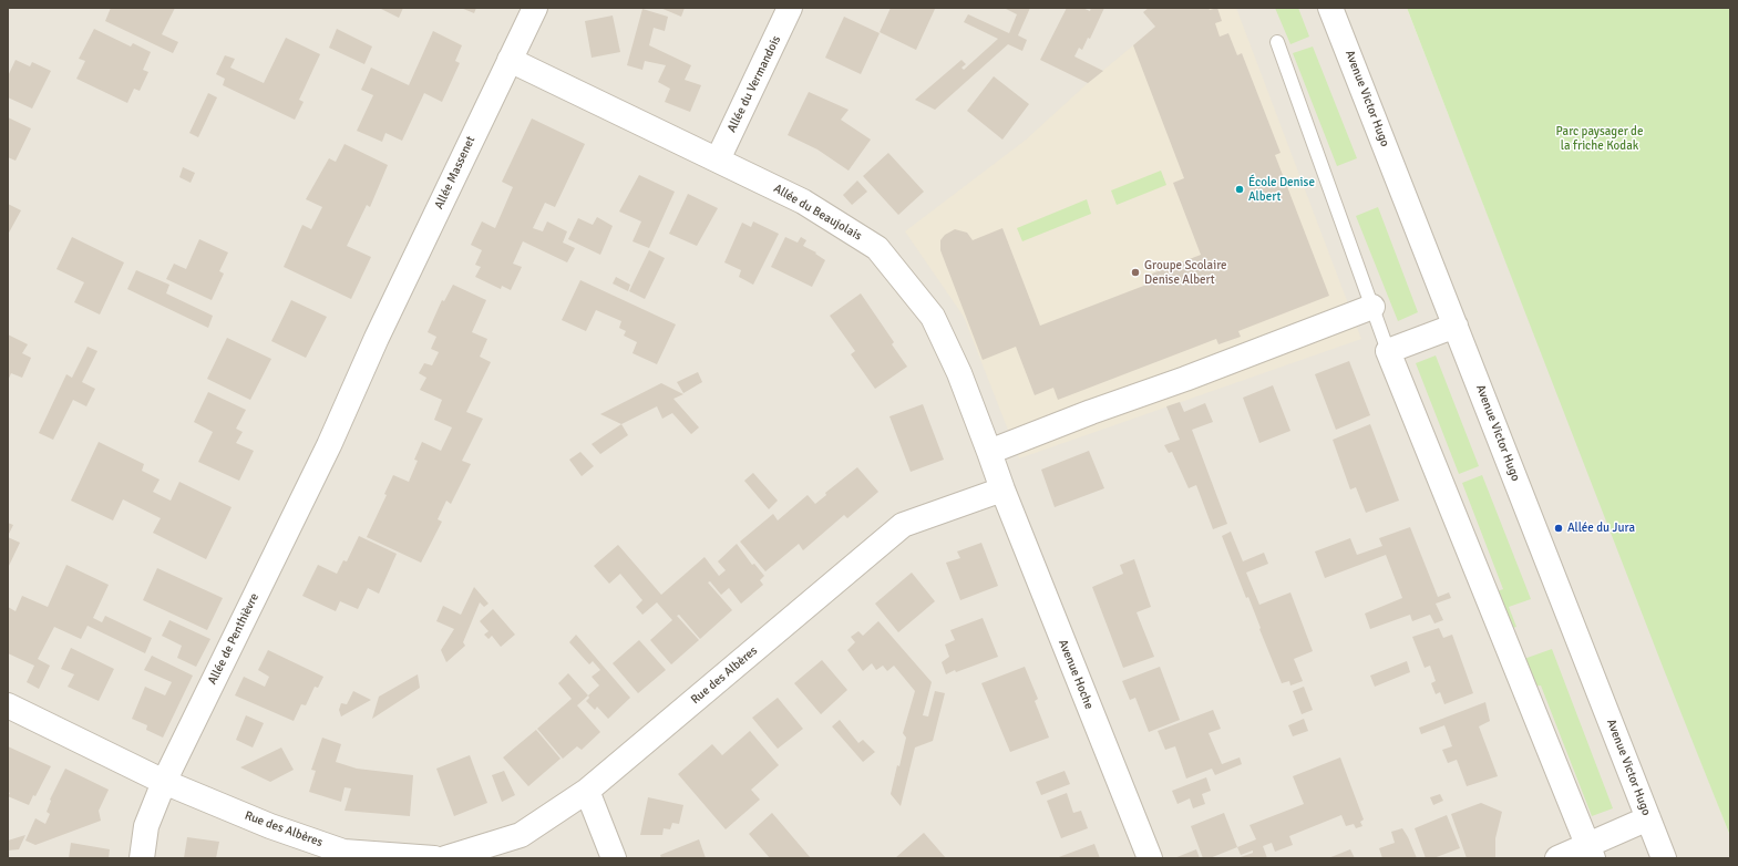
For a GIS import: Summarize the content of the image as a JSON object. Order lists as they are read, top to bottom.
{
  "streets": {
    "street": [
      "Allée du Vermandois",
      "Avenue Victor Hugo",
      "Allée Massenet",
      "Allée du Beaujolais",
      "Allée de Penthièvre",
      "Avenue Hoche",
      "Rue des Albères"
    ]
  },
  "crossings": [
    ["Allée du Vermandois", "Allée du Beaujolais"],
    ["Allée Massenet", "Allée du Beaujolais"],
    ["Allée Massenet", "Allée de Penthièvre"],
    ["Allée du Beaujolais", "Avenue Hoche"],
    ["Allée du Beaujolais", "Rue des Albères"],
    ["Allée de Penthièvre", "Rue des Albères"],
    ["Avenue Hoche", "Rue des Albères"]
  ],
  "parks": ["Parc paysager de la friche Kodak"],
  "places": ["École Denise Albert", "Groupe Scolaire Denise Albert", "Allée du Jura"]
}
